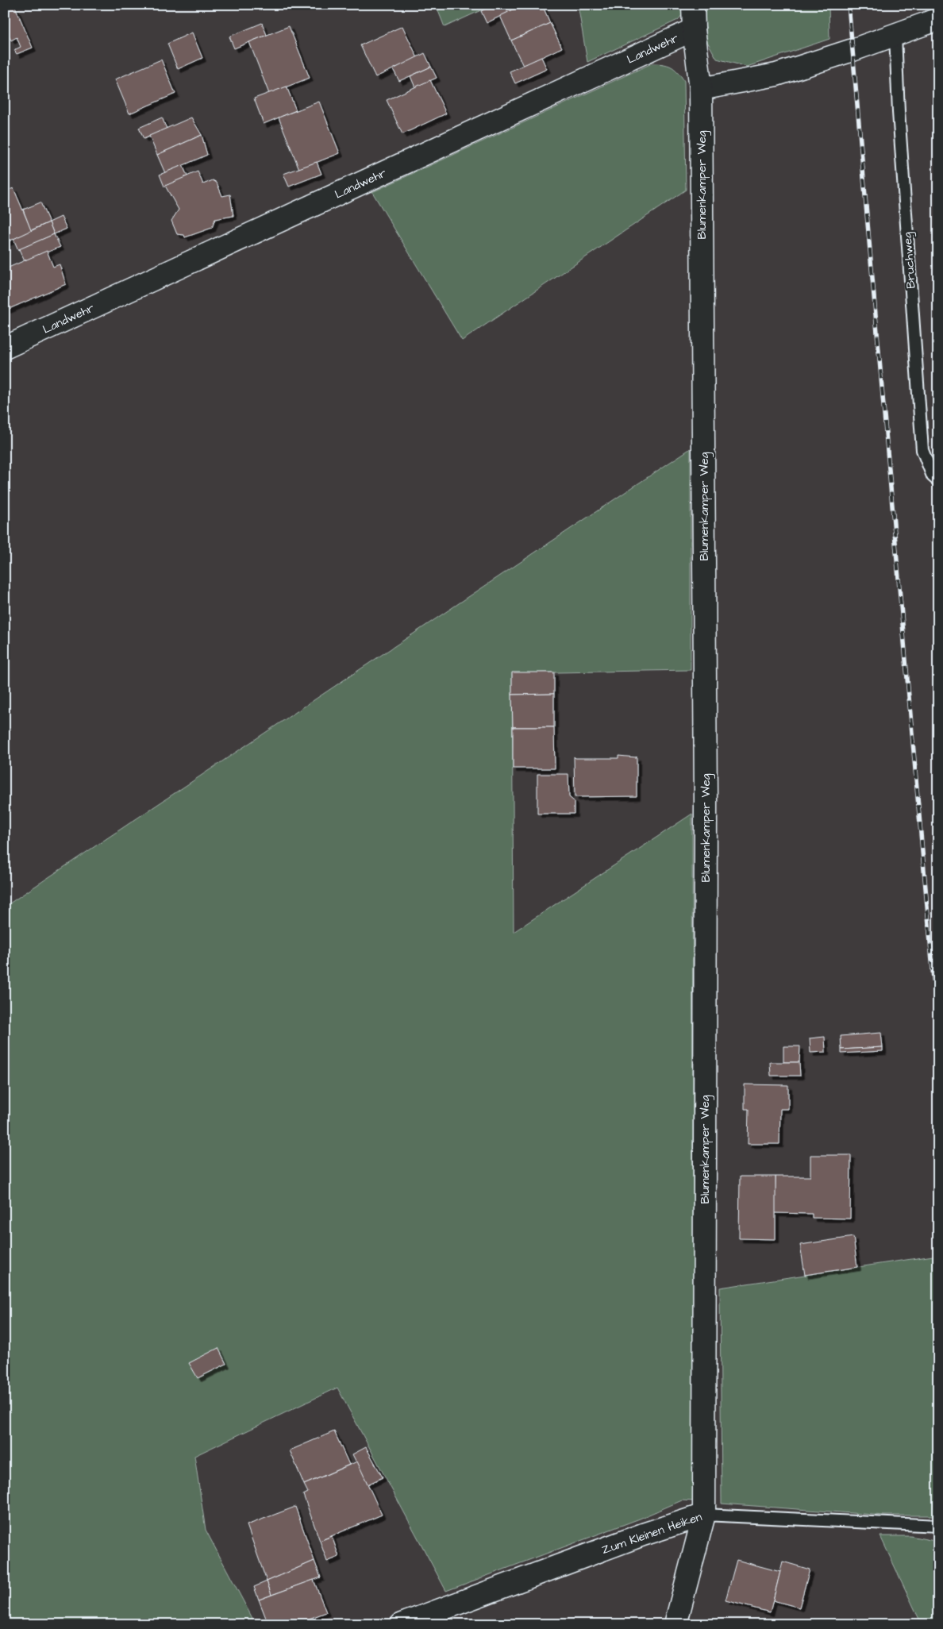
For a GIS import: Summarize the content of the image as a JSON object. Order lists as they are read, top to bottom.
{
  "streets": {
    "street": ["Landwehr", "Blumenkamper Weg", "Zum Kleinen Heiken"],
    "lane": ["Bruchweg"]
  },
  "crossings": [
    ["Landwehr", "Blumenkamper Weg"],
    ["Blumenkamper Weg", "Zum Kleinen Heiken"]
  ]
}
